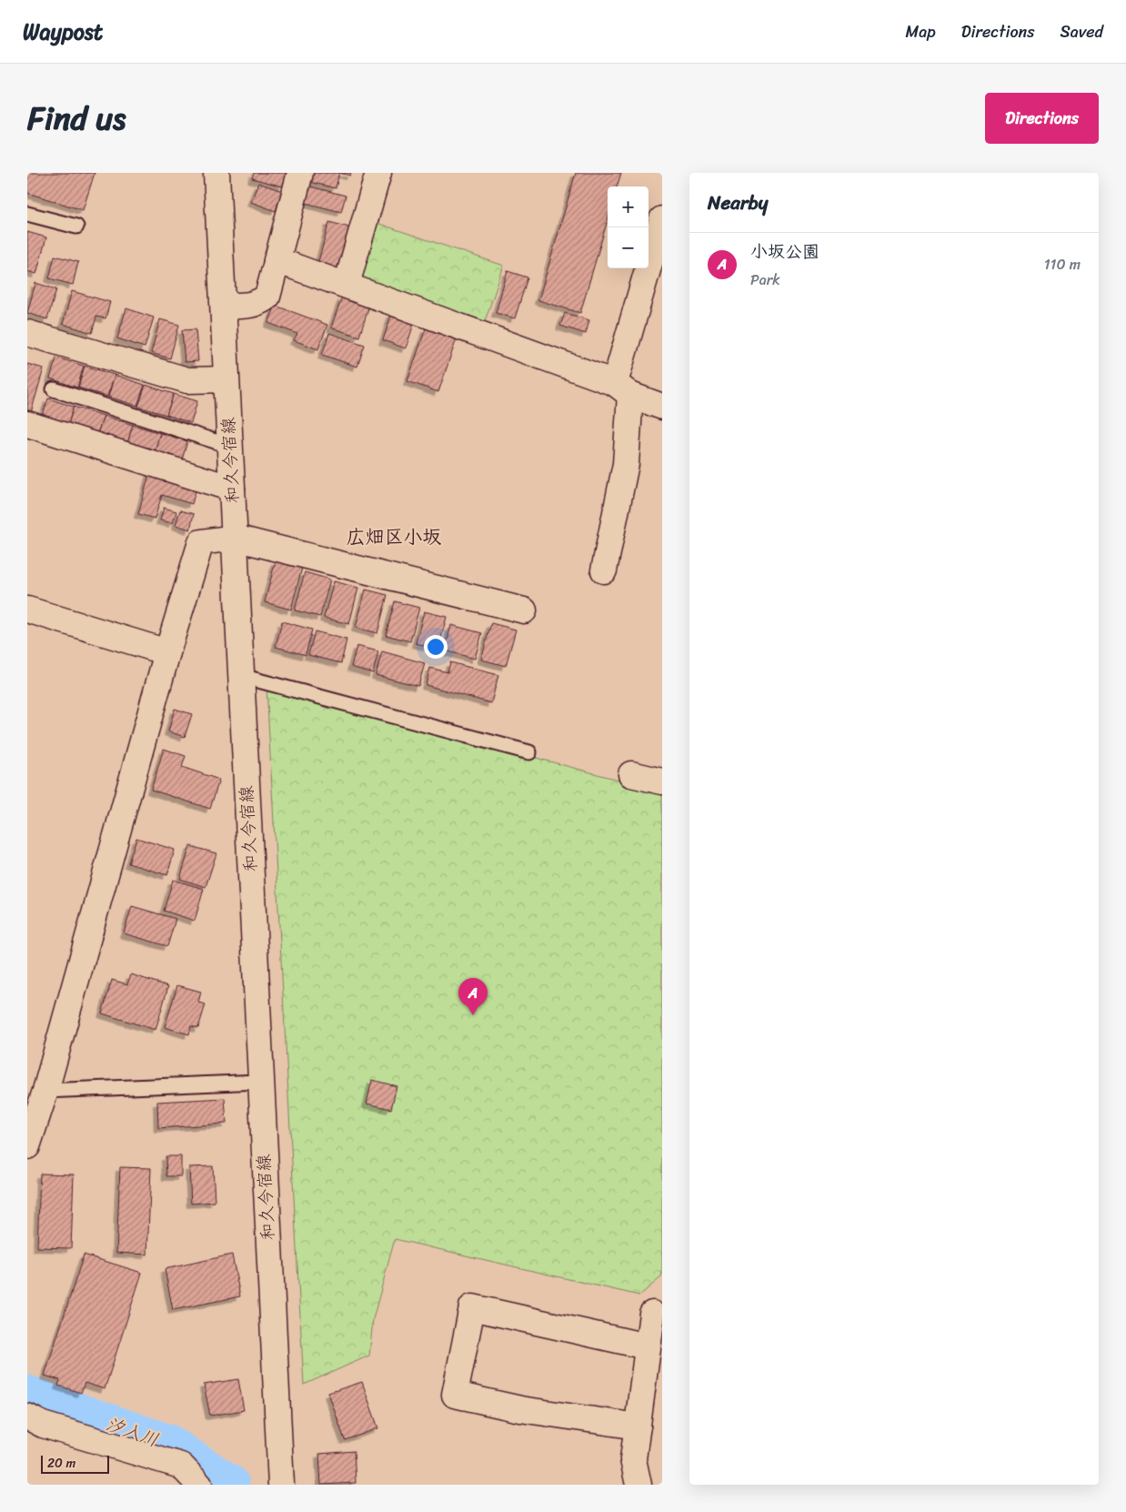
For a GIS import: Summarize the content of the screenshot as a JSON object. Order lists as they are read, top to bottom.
{
  "streets": {
    "street": ["和久今宿線"]
  },
  "districts": ["広畑区小坂"],
  "water": ["汐入川"],
  "scale_bar": "20 m",
  "page": {
    "header": "Waypost",
    "nav": ["Map", "Directions", "Saved"],
    "title": "Find us",
    "buttons": "Directions",
    "heading": "Nearby",
    "map_buttons": ["+", "−"],
    "list": [
      {
        "mark": "A",
        "name": "小坂公園",
        "note": "Park",
        "value": "110 m"
      }
    ],
    "pins": "A",
    "scale": "20 m"
  }
}
